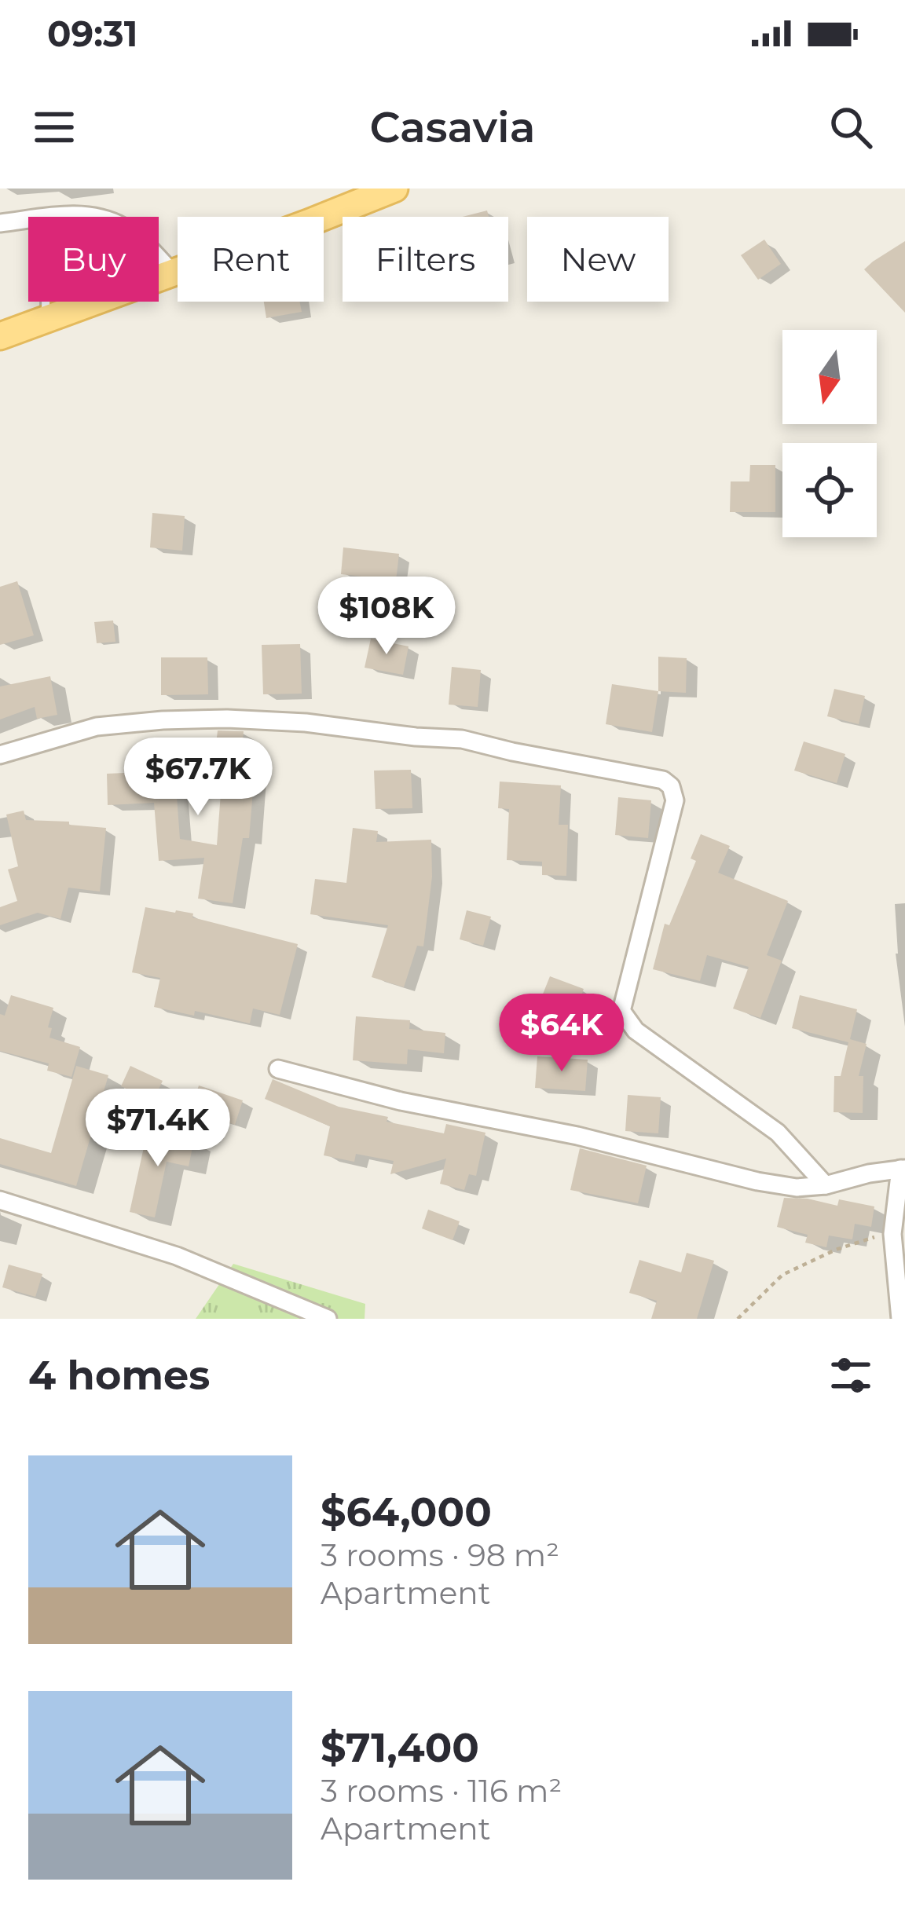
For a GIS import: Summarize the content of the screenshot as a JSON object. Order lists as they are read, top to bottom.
{
  "north": "bottom",
  "page": {
    "status": "09:31",
    "header": "Casavia",
    "chip": [
      "Buy",
      "Rent",
      "Filters",
      "New"
    ],
    "price": [
      "$108K",
      "$67.7K",
      "$64K",
      "$71.4K"
    ],
    "heading": "4 homes",
    "list": [
      {
        "name": "$64,000",
        "note": "3 rooms · 98 m² · Apartment"
      },
      {
        "name": "$71,400",
        "note": "3 rooms · 116 m² · Apartment"
      }
    ]
  }
}
